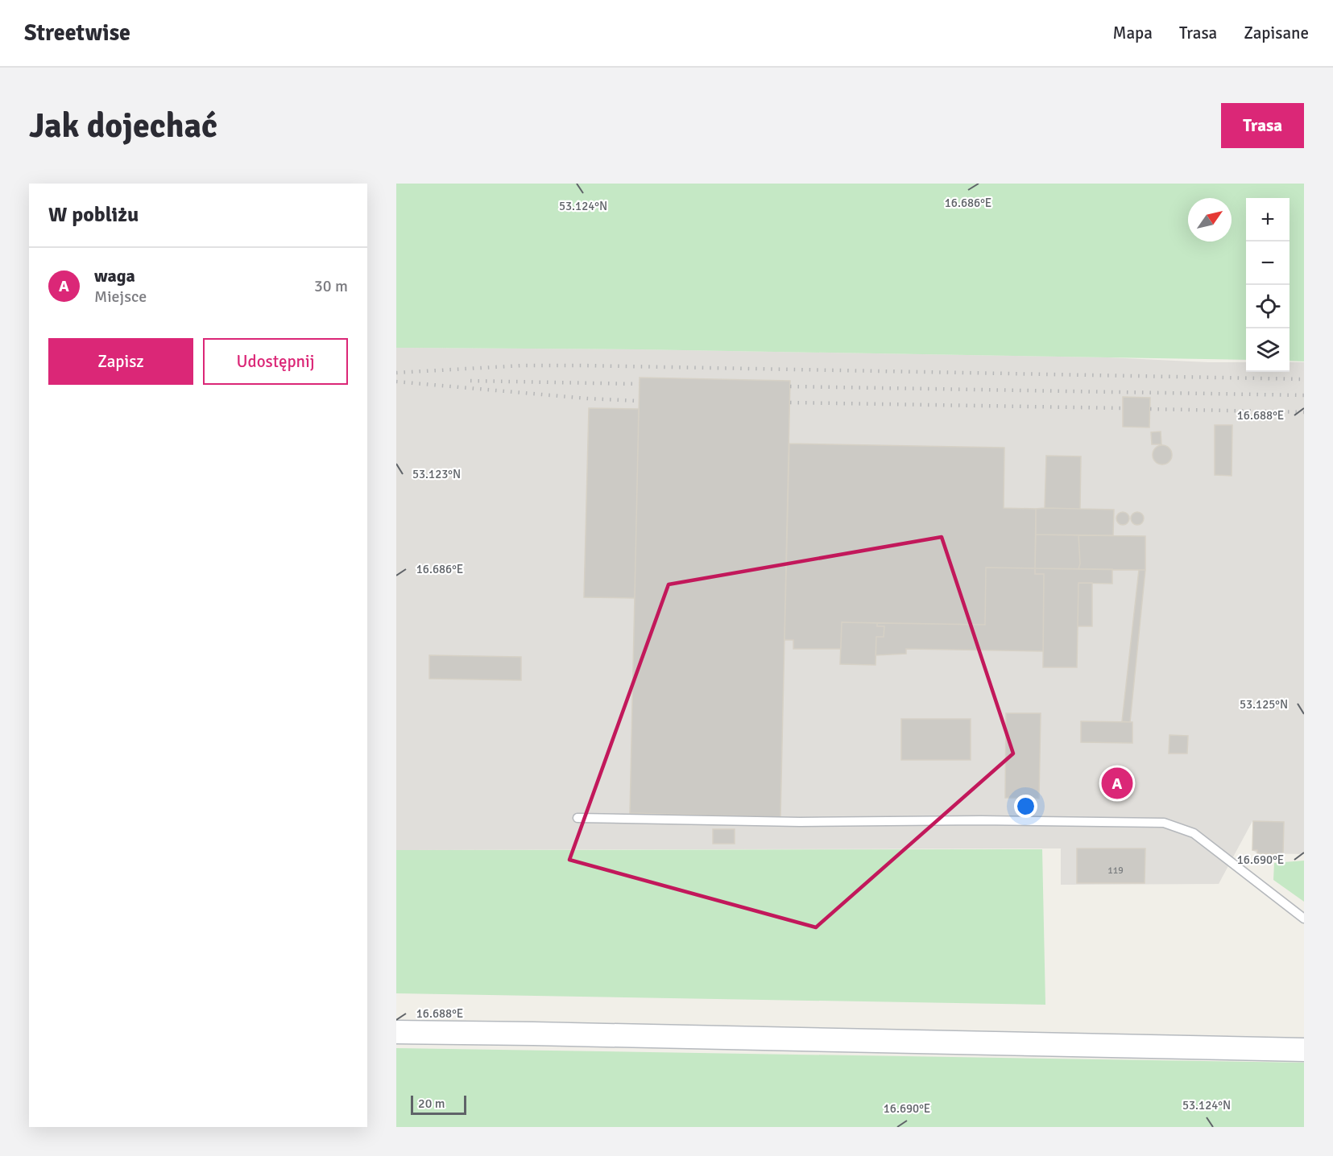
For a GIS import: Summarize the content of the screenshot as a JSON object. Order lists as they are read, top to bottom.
{
  "house_numbers": ["119"],
  "scale_bar": "20 m",
  "north": "top right",
  "page": {
    "header": "Streetwise",
    "nav": ["Mapa", "Trasa", "Zapisane"],
    "buttons": [
      "Trasa",
      ["Zapisz", "Udostępnij"]
    ],
    "title": "Jak dojechać",
    "heading": "W pobliżu",
    "map_buttons": ["+", "−"],
    "list": [
      {
        "mark": "A",
        "name": "waga",
        "note": "Miejsce",
        "value": "30 m"
      }
    ],
    "pins": "A",
    "scale": "20 m"
  },
  "coordinates": [
    "16.686°E",
    "53.124°N",
    "16.688°E",
    "53.123°N",
    "53.125°N",
    "16.690°E"
  ]
}
